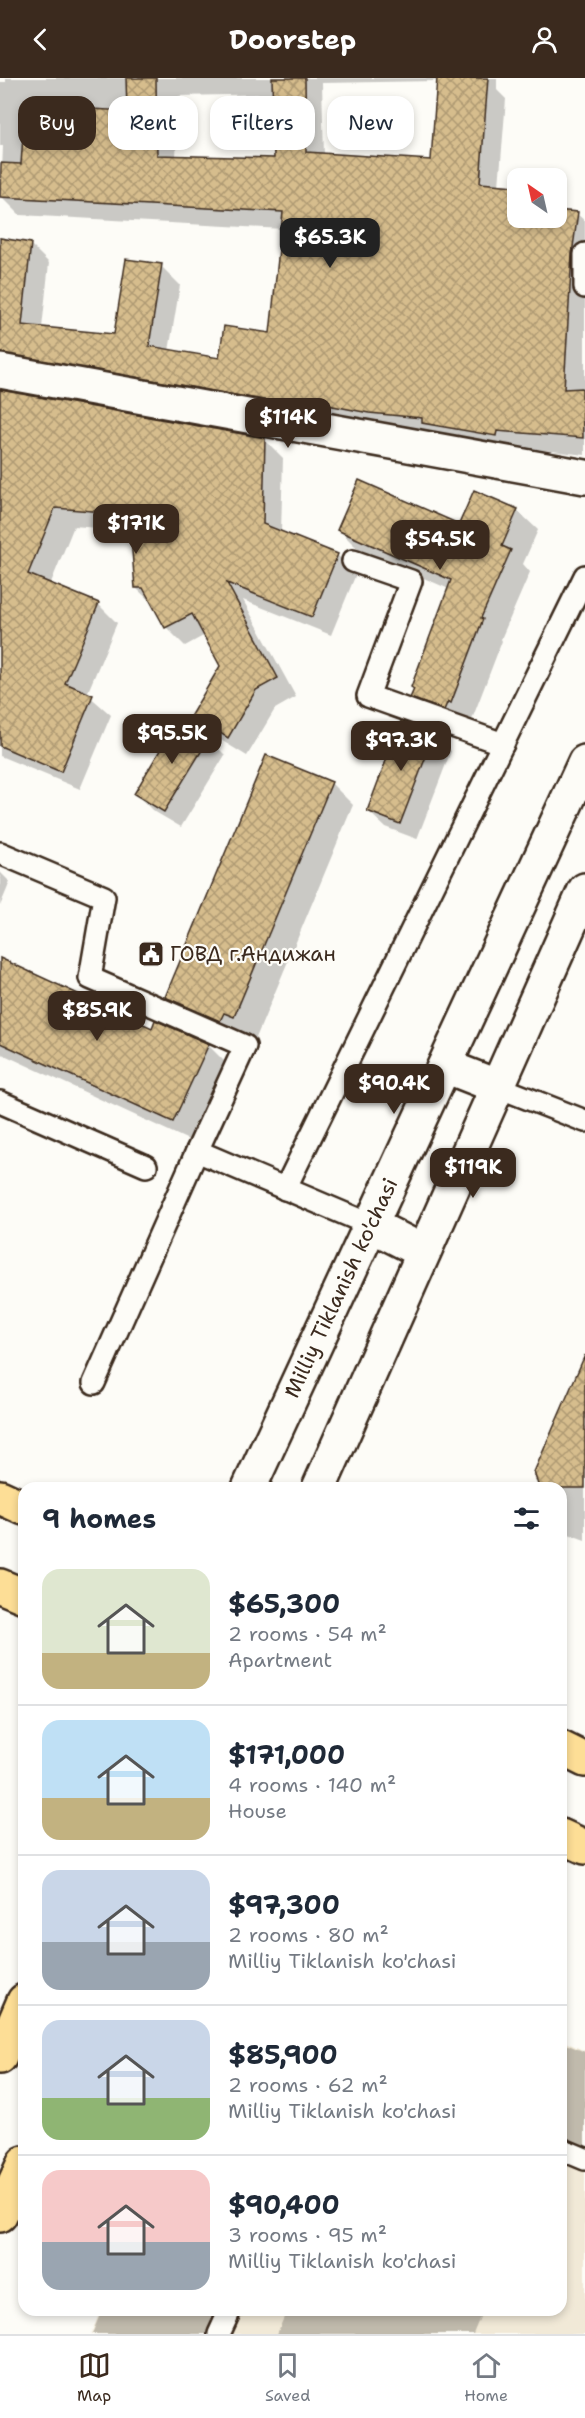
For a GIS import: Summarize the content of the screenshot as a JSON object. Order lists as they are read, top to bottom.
{
  "streets": {
    "main road": ["Milliy Tiklanish ko'chasi"]
  },
  "places": {
    "public building": ["ГОВД г.Андижан"]
  },
  "north": "top left",
  "page": {
    "header": "Doorstep",
    "chip": [
      "Buy",
      "Rent",
      "Filters",
      "New"
    ],
    "price": [
      "$65.3K",
      "$114K",
      "$171K",
      "$54.5K",
      "$95.5K",
      "$97.3K",
      "$85.9K",
      "$90.4K",
      "$119K"
    ],
    "heading": "9 homes",
    "list": [
      {
        "name": "$65,300",
        "note": "2 rooms · 54 m² · Apartment"
      },
      {
        "name": "$171,000",
        "note": "4 rooms · 140 m² · House"
      },
      {
        "name": "$97,300",
        "note": "2 rooms · 80 m² · Milliy Tiklanish ko'chasi"
      },
      {
        "name": "$85,900",
        "note": "2 rooms · 62 m² · Milliy Tiklanish ko'chasi"
      },
      {
        "name": "$90,400",
        "note": "3 rooms · 95 m² · Milliy Tiklanish ko'chasi"
      }
    ],
    "tabs": ["Map", "Saved", "Home"]
  }
}
